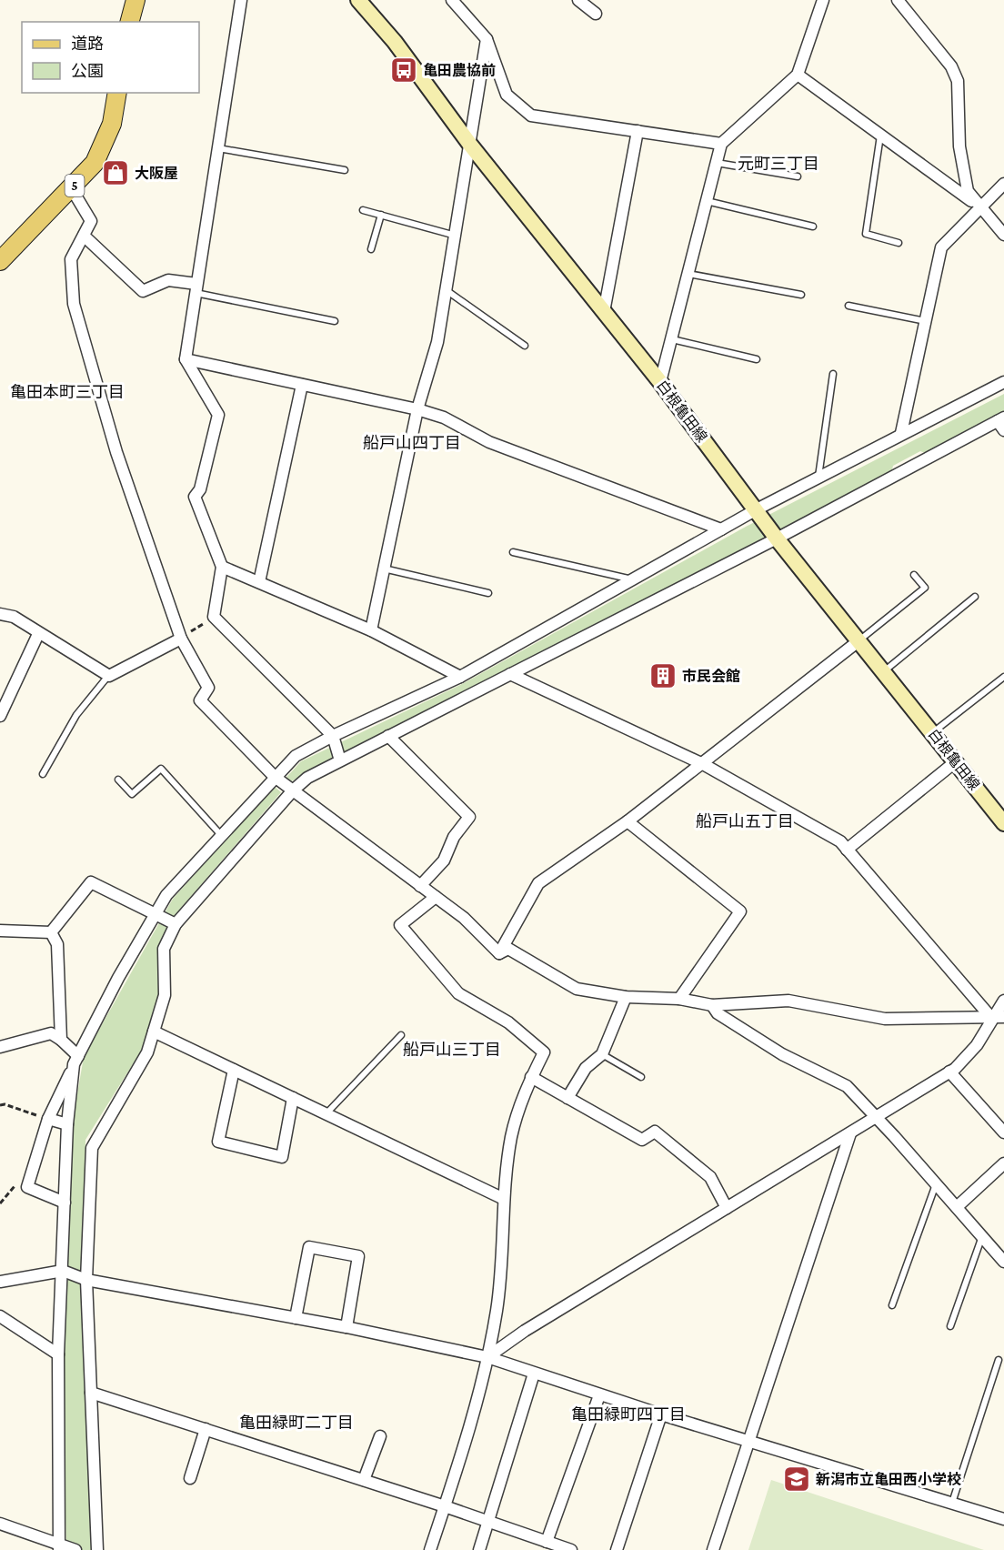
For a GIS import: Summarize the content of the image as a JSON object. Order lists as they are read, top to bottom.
{
  "streets": {
    "main road": ["5", "白根亀田線"]
  },
  "districts": [
    "元町三丁目",
    "亀田本町三丁目",
    "船戸山四丁目",
    "船戸山五丁目",
    "船戸山三丁目",
    "亀田緑町四丁目",
    "亀田緑町二丁目"
  ],
  "places": {
    "bus stop": ["亀田農協前"],
    "shop": ["大阪屋"],
    "building": ["市民会館"],
    "school or university": ["新潟市立亀田西小学校"]
  },
  "legend": ["道路", "公園"]
}
